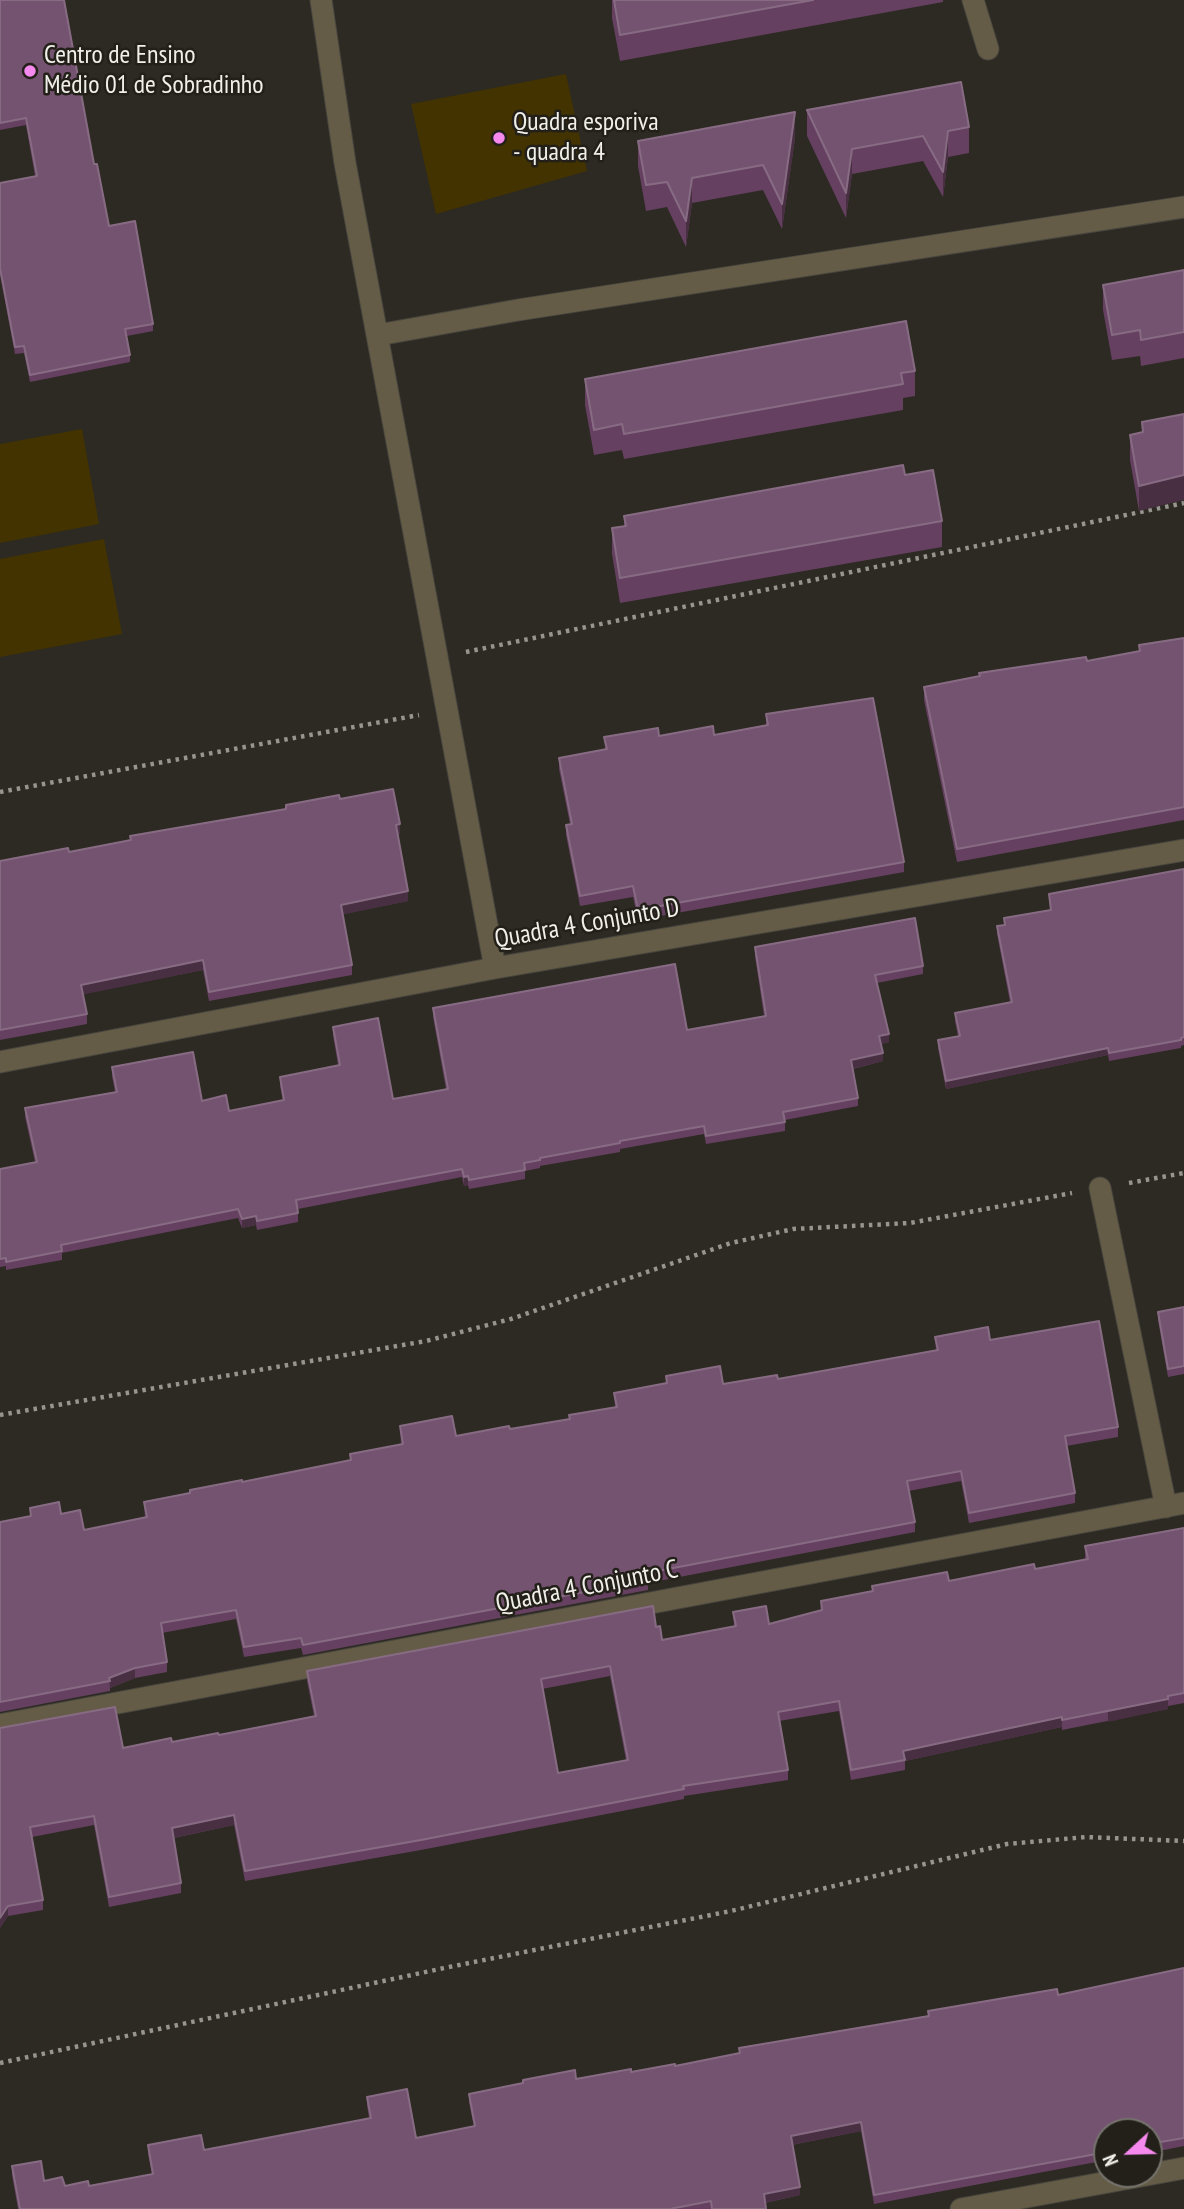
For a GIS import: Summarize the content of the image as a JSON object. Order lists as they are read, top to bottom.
{
  "streets": {
    "street": ["Quadra 4 Conjunto D", "Quadra 4 Conjunto C"]
  },
  "places": ["Centro de Ensino Médio 01 de Sobradinho", "Quadra esporiva - quadra 4"],
  "north": "left"
}
